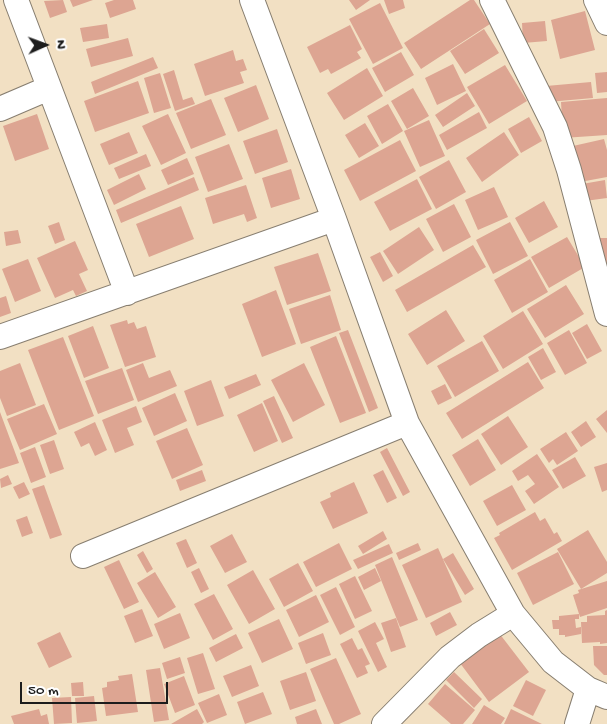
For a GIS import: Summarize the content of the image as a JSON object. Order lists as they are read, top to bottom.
{
  "scale_bar": "50 m",
  "north": "right"
}
